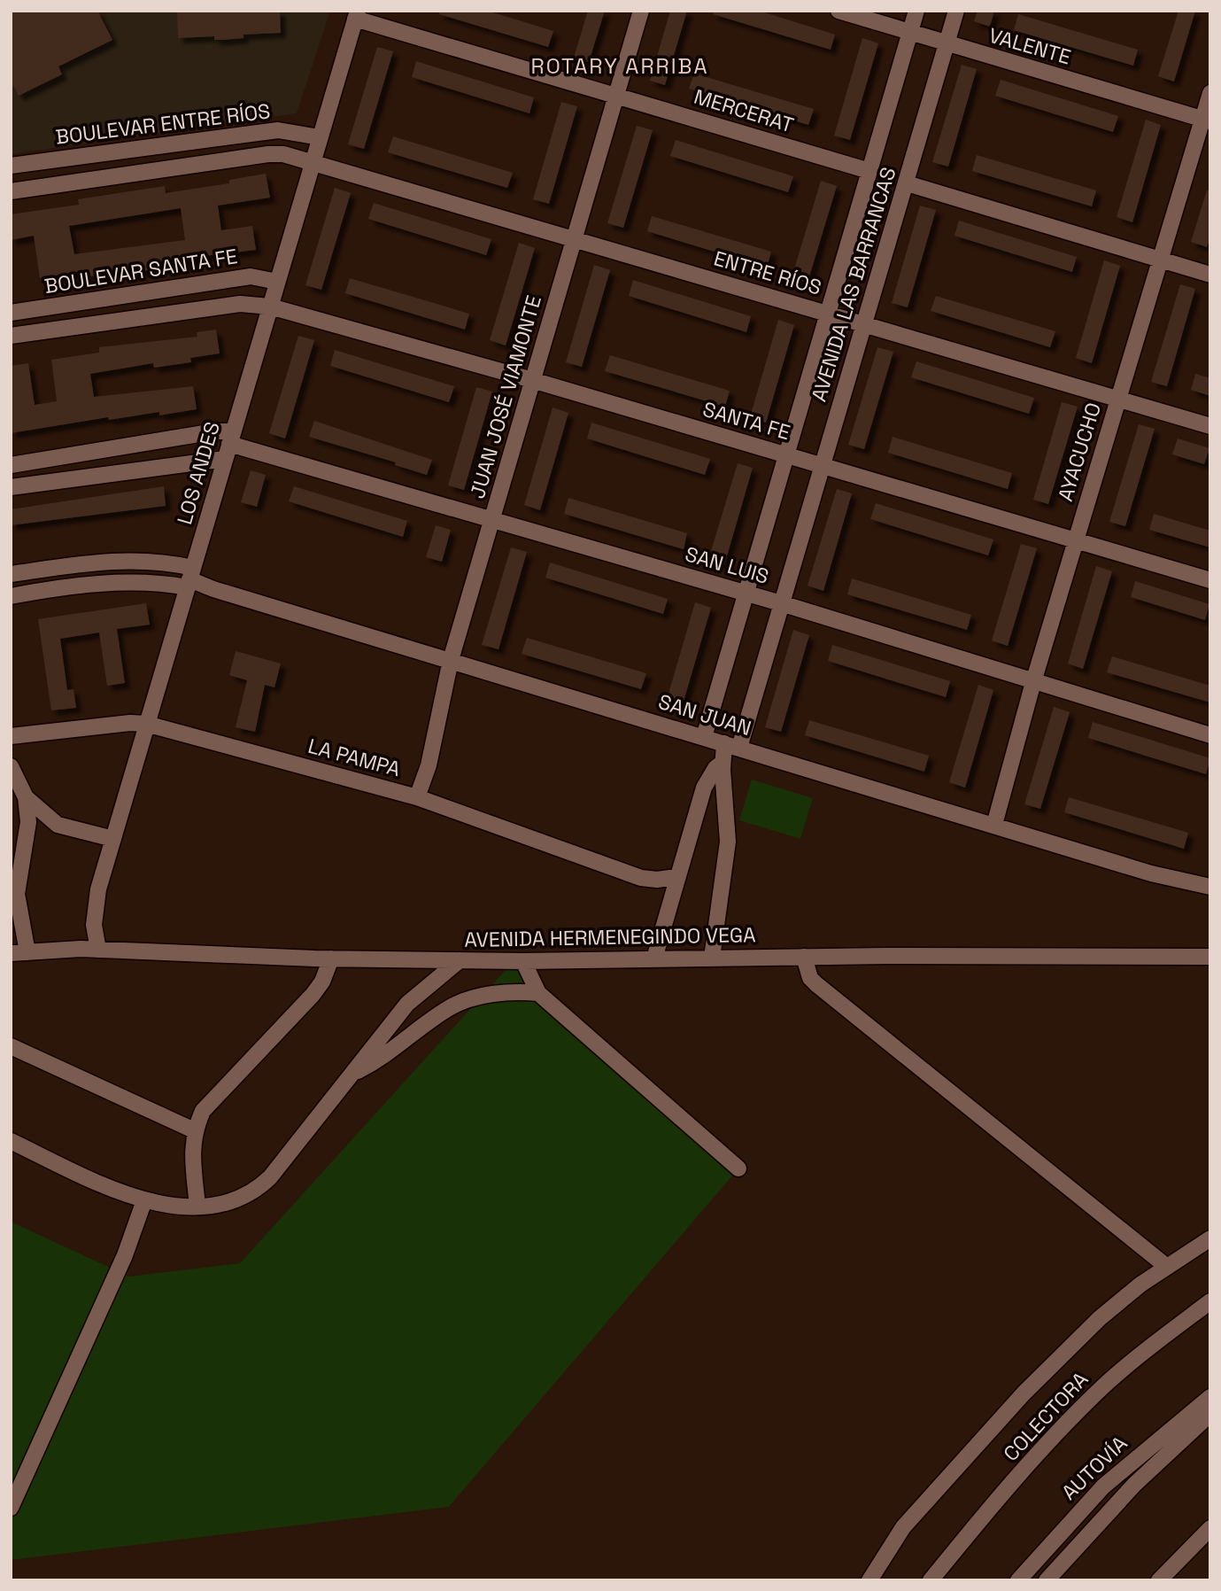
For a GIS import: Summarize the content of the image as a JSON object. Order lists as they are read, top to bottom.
{
  "streets": {
    "street": [
      "VALENTE",
      "MERCERAT",
      "BOULEVAR ENTRE RÍOS",
      "BOULEVAR SANTA FE",
      "ENTRE RÍOS",
      "AVENIDA LAS BARRANCAS",
      "JUAN JOSÉ VIAMONTE",
      "SANTA FE",
      "AYACUCHO",
      "LOS ANDES",
      "SAN LUIS",
      "SAN JUAN",
      "LA PAMPA",
      "AVENIDA HERMENEGINDO VEGA",
      "COLECTORA",
      "AUTOVÍA"
    ]
  },
  "crossings": [
    ["VALENTE", "AVENIDA LAS BARRANCAS"],
    ["VALENTE", "AYACUCHO"],
    ["MERCERAT", "AVENIDA LAS BARRANCAS"],
    ["MERCERAT", "JUAN JOSÉ VIAMONTE"],
    ["MERCERAT", "LOS ANDES"],
    ["BOULEVAR ENTRE RÍOS", "LOS ANDES"],
    ["BOULEVAR SANTA FE", "LOS ANDES"],
    ["ENTRE RÍOS", "AVENIDA LAS BARRANCAS"],
    ["ENTRE RÍOS", "JUAN JOSÉ VIAMONTE"],
    ["ENTRE RÍOS", "AYACUCHO"],
    ["ENTRE RÍOS", "LOS ANDES"],
    ["AVENIDA LAS BARRANCAS", "SANTA FE"],
    ["AVENIDA LAS BARRANCAS", "SAN LUIS"],
    ["AVENIDA LAS BARRANCAS", "SAN JUAN"],
    ["AVENIDA LAS BARRANCAS", "AVENIDA HERMENEGINDO VEGA"],
    ["JUAN JOSÉ VIAMONTE", "SANTA FE"],
    ["JUAN JOSÉ VIAMONTE", "SAN LUIS"],
    ["JUAN JOSÉ VIAMONTE", "SAN JUAN"],
    ["JUAN JOSÉ VIAMONTE", "LA PAMPA"],
    ["SANTA FE", "AYACUCHO"],
    ["SANTA FE", "LOS ANDES"],
    ["AYACUCHO", "SAN LUIS"],
    ["AYACUCHO", "SAN JUAN"],
    ["LOS ANDES", "SAN LUIS"],
    ["LOS ANDES", "SAN JUAN"],
    ["LOS ANDES", "LA PAMPA"],
    ["LOS ANDES", "AVENIDA HERMENEGINDO VEGA"]
  ],
  "districts": ["ROTARY ARRIBA"]
}
